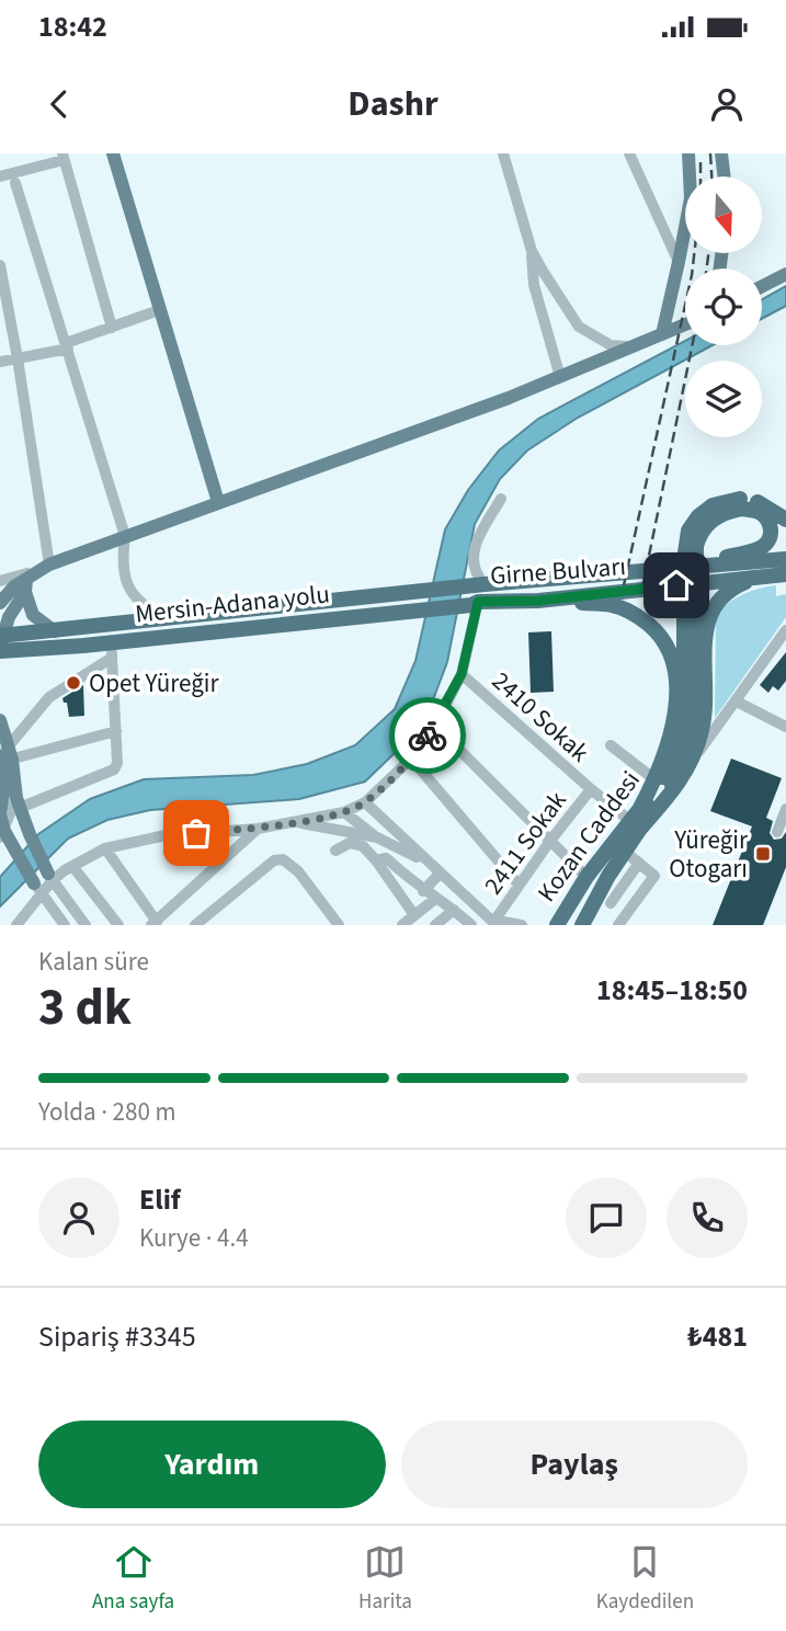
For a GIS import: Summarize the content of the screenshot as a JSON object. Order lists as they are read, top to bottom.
{
  "streets": {
    "highway": ["Girne Bulvarı", "Mersin-Adana yolu", "Kozan Caddesi"],
    "street": ["2410 Sokak", "2411 Sokak"]
  },
  "crossings": [
    ["Girne Bulvarı", "Mersin-Adana yolu"],
    ["2410 Sokak", "Kozan Caddesi"],
    ["2410 Sokak", "2411 Sokak"]
  ],
  "places": {
    "other": ["Opet Yüreğir"],
    "transit": ["Yüreğir Otogarı"]
  },
  "north": "bottom",
  "page": {
    "status": "18:42",
    "header": "Dashr",
    "heading": ["3 dk", "Kalan süre", "18:45–18:50"],
    "panel": [
      "Elif",
      "Kurye · 4.4",
      "Sipariş #3345",
      "₺481"
    ],
    "bar": "Yolda · 280 m",
    "buttons": ["Yardım", "Paylaş"],
    "tabs": ["Ana sayfa", "Harita", "Kaydedilen"]
  }
}
